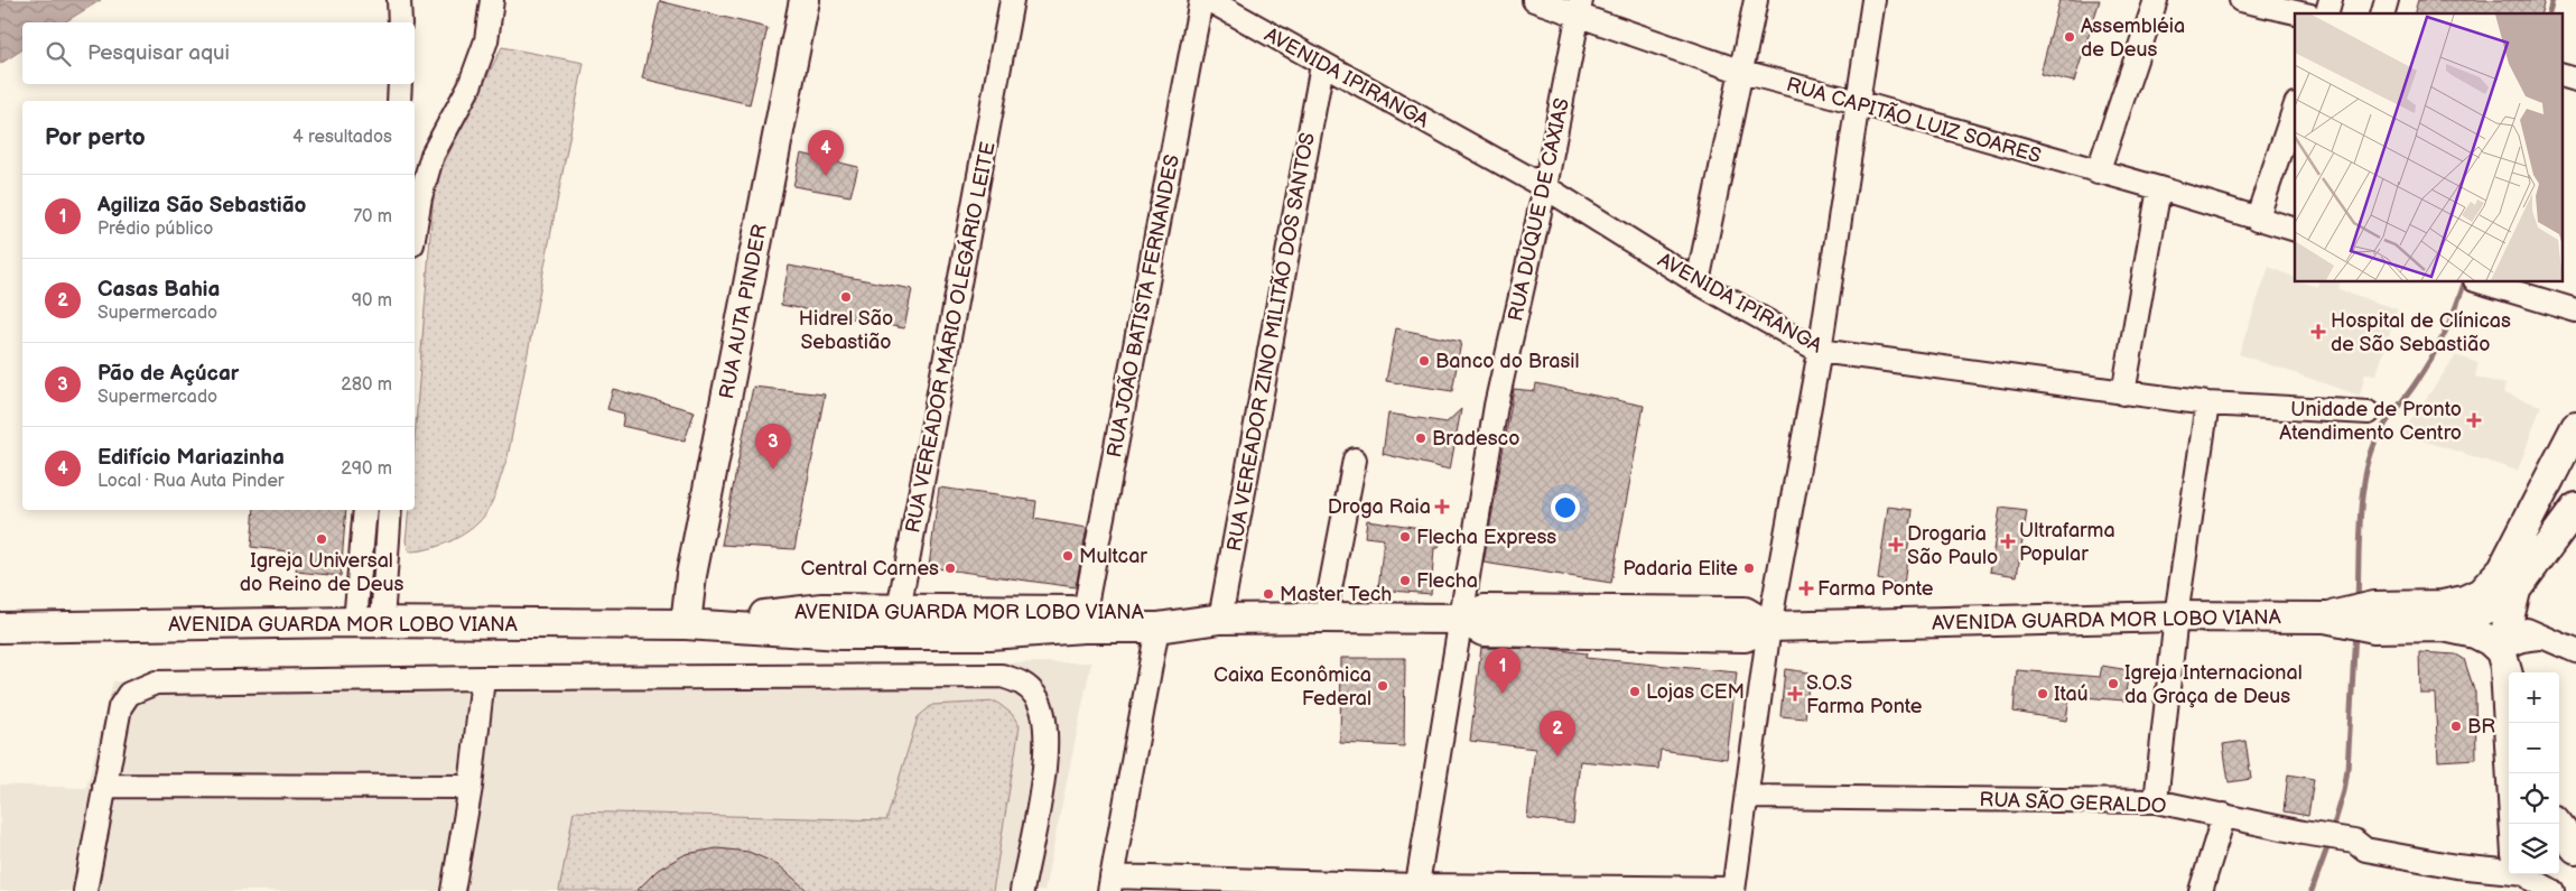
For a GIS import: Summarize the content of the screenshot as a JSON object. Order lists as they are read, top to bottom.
{
  "streets": {
    "main road": ["RUA AUTA PINDER", "AVENIDA GUARDA MOR LOBO VIANA"],
    "street": [
      "AVENIDA IPIRANGA",
      "RUA CAPITÃO LUIZ SOARES",
      "RUA DUQUE DE CAXIAS",
      "RUA JOÃO BATISTA FERNANDES",
      "RUA VEREADOR MÁRIO OLEGÁRIO LEITE",
      "RUA VEREADOR ZINO MILITÃO DOS SANTOS",
      "RUA SÃO GERALDO"
    ]
  },
  "crossings": [
    ["AVENIDA IPIRANGA", "RUA DUQUE DE CAXIAS"],
    ["AVENIDA IPIRANGA", "RUA VEREADOR ZINO MILITÃO DOS SANTOS"],
    ["RUA CAPITÃO LUIZ SOARES", "RUA DUQUE DE CAXIAS"],
    ["RUA DUQUE DE CAXIAS", "AVENIDA GUARDA MOR LOBO VIANA"],
    ["RUA JOÃO BATISTA FERNANDES", "AVENIDA GUARDA MOR LOBO VIANA"],
    ["RUA AUTA PINDER", "AVENIDA GUARDA MOR LOBO VIANA"],
    ["RUA VEREADOR MÁRIO OLEGÁRIO LEITE", "AVENIDA GUARDA MOR LOBO VIANA"],
    ["RUA VEREADOR ZINO MILITÃO DOS SANTOS", "AVENIDA GUARDA MOR LOBO VIANA"]
  ],
  "places": {
    "other": [
      "Assembléia de Deus",
      "Hidrel São Sebastião",
      "Banco do Brasil",
      "Bradesco",
      "Flecha Express",
      "Igreja Universal do Reino de Deus",
      "Multcar",
      "Central Carnes",
      "Padaria Elite",
      "Flecha",
      "Master Tech",
      "Igreja Internacional da Graça de Deus",
      "Caixa Econômica Federal",
      "Lojas CEM",
      "Itaú",
      "BR"
    ],
    "health": [
      "Hospital de Clínicas de São Sebastião",
      "Unidade de Pronto Atendimento Centro",
      "Droga Raia",
      "Ultrafarma Popular",
      "Drogaria São Paulo",
      "Farma Ponte",
      "S.O.S Farma Ponte"
    ]
  },
  "page": {
    "search": "Pesquisar aqui",
    "heading": ["Por perto", "4 resultados"],
    "pins": [
      "4",
      "3",
      "1",
      "2"
    ],
    "list": [
      {
        "mark": "1",
        "name": "Agiliza São Sebastião",
        "note": "Prédio público",
        "value": "70 m"
      },
      {
        "mark": "2",
        "name": "Casas Bahia",
        "note": "Supermercado",
        "value": "90 m"
      },
      {
        "mark": "3",
        "name": "Pão de Açúcar",
        "note": "Supermercado",
        "value": "280 m"
      },
      {
        "mark": "4",
        "name": "Edifício Mariazinha",
        "note": "Local · Rua Auta Pinder",
        "value": "290 m"
      }
    ],
    "map_buttons": ["+", "−"]
  }
}
